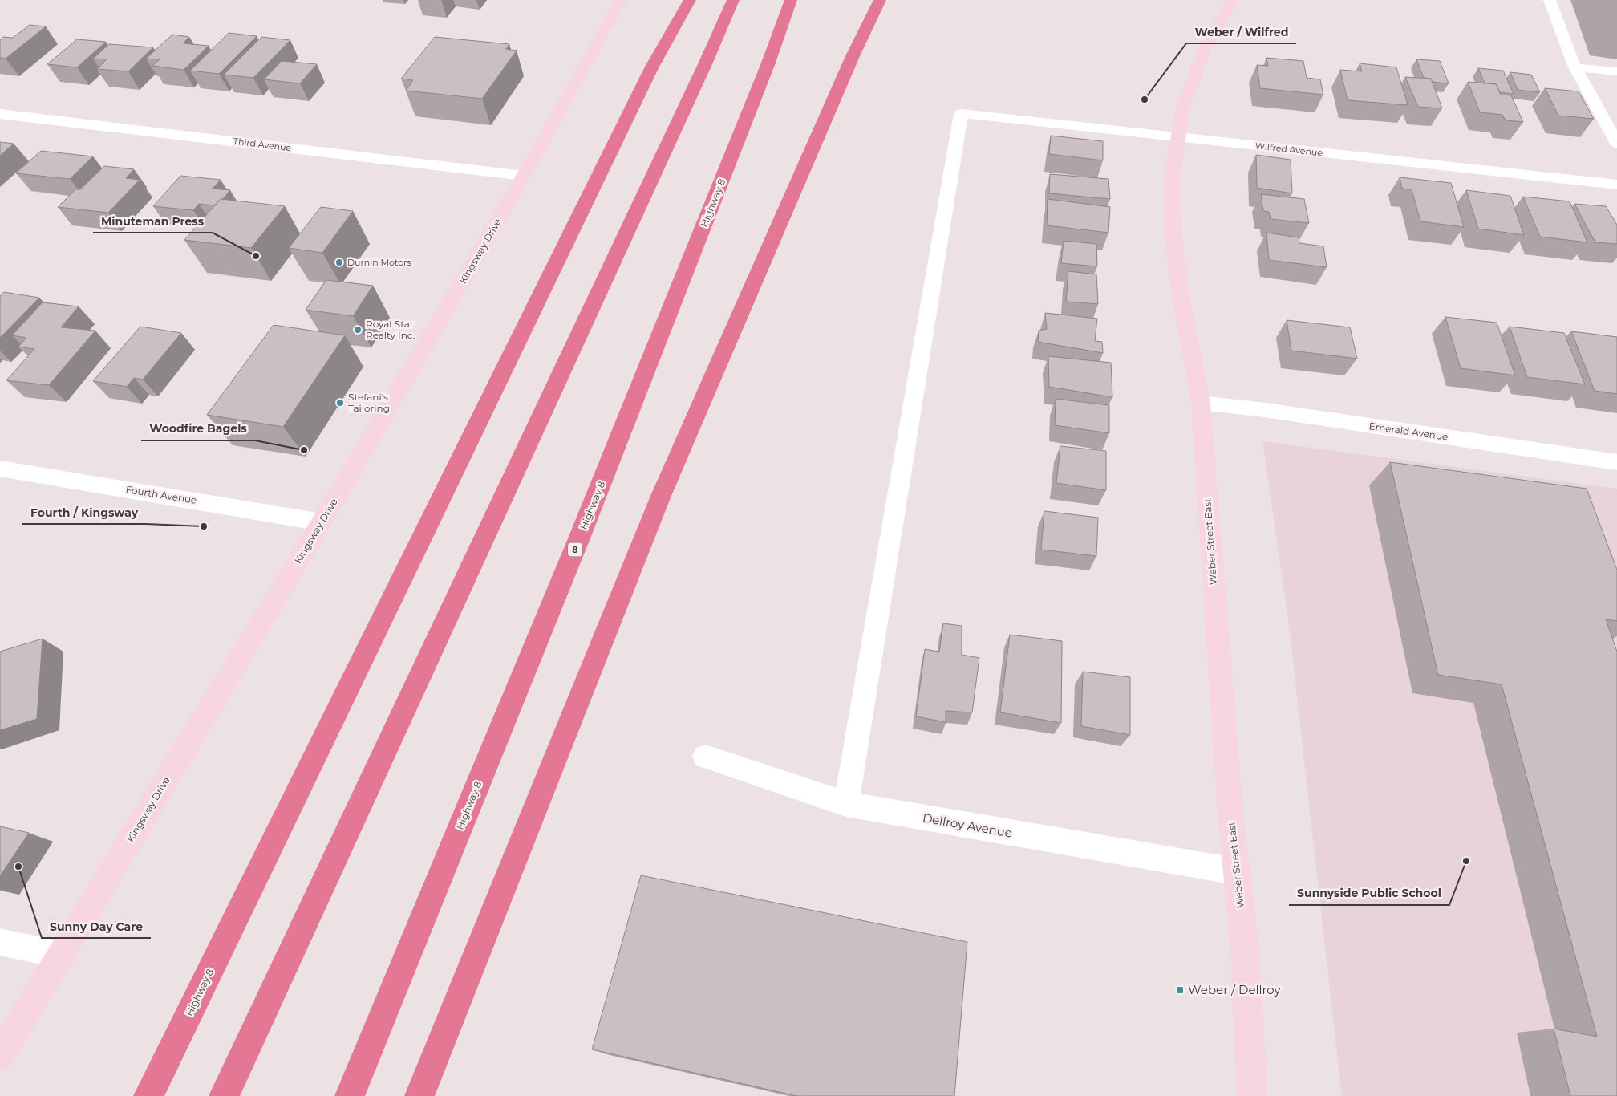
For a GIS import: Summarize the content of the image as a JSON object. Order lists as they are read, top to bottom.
{
  "streets": {
    "highway": ["Highway 8", "8"],
    "main road": ["Kingsway Drive", "Weber Street East"],
    "street": [
      "Third Avenue",
      "Wilfred Avenue",
      "Emerald Avenue",
      "Fourth Avenue",
      "Dellroy Avenue"
    ]
  },
  "crossings": [
    ["Third Avenue", "Kingsway Drive"],
    ["Wilfred Avenue", "Weber Street East"],
    ["Kingsway Drive", "Fourth Avenue"],
    ["Emerald Avenue", "Weber Street East"],
    ["Weber Street East", "Dellroy Avenue"]
  ],
  "places": {
    "other": [
      "Weber / Wilfred",
      "Minuteman Press",
      "Durnin Motors",
      "Royal Star Realty Inc.",
      "Stefani's Tailoring",
      "Woodfire Bagels",
      "Fourth / Kingsway",
      "Sunnyside Public School",
      "Sunny Day Care"
    ],
    "transit": ["Weber / Dellroy"]
  }
}
